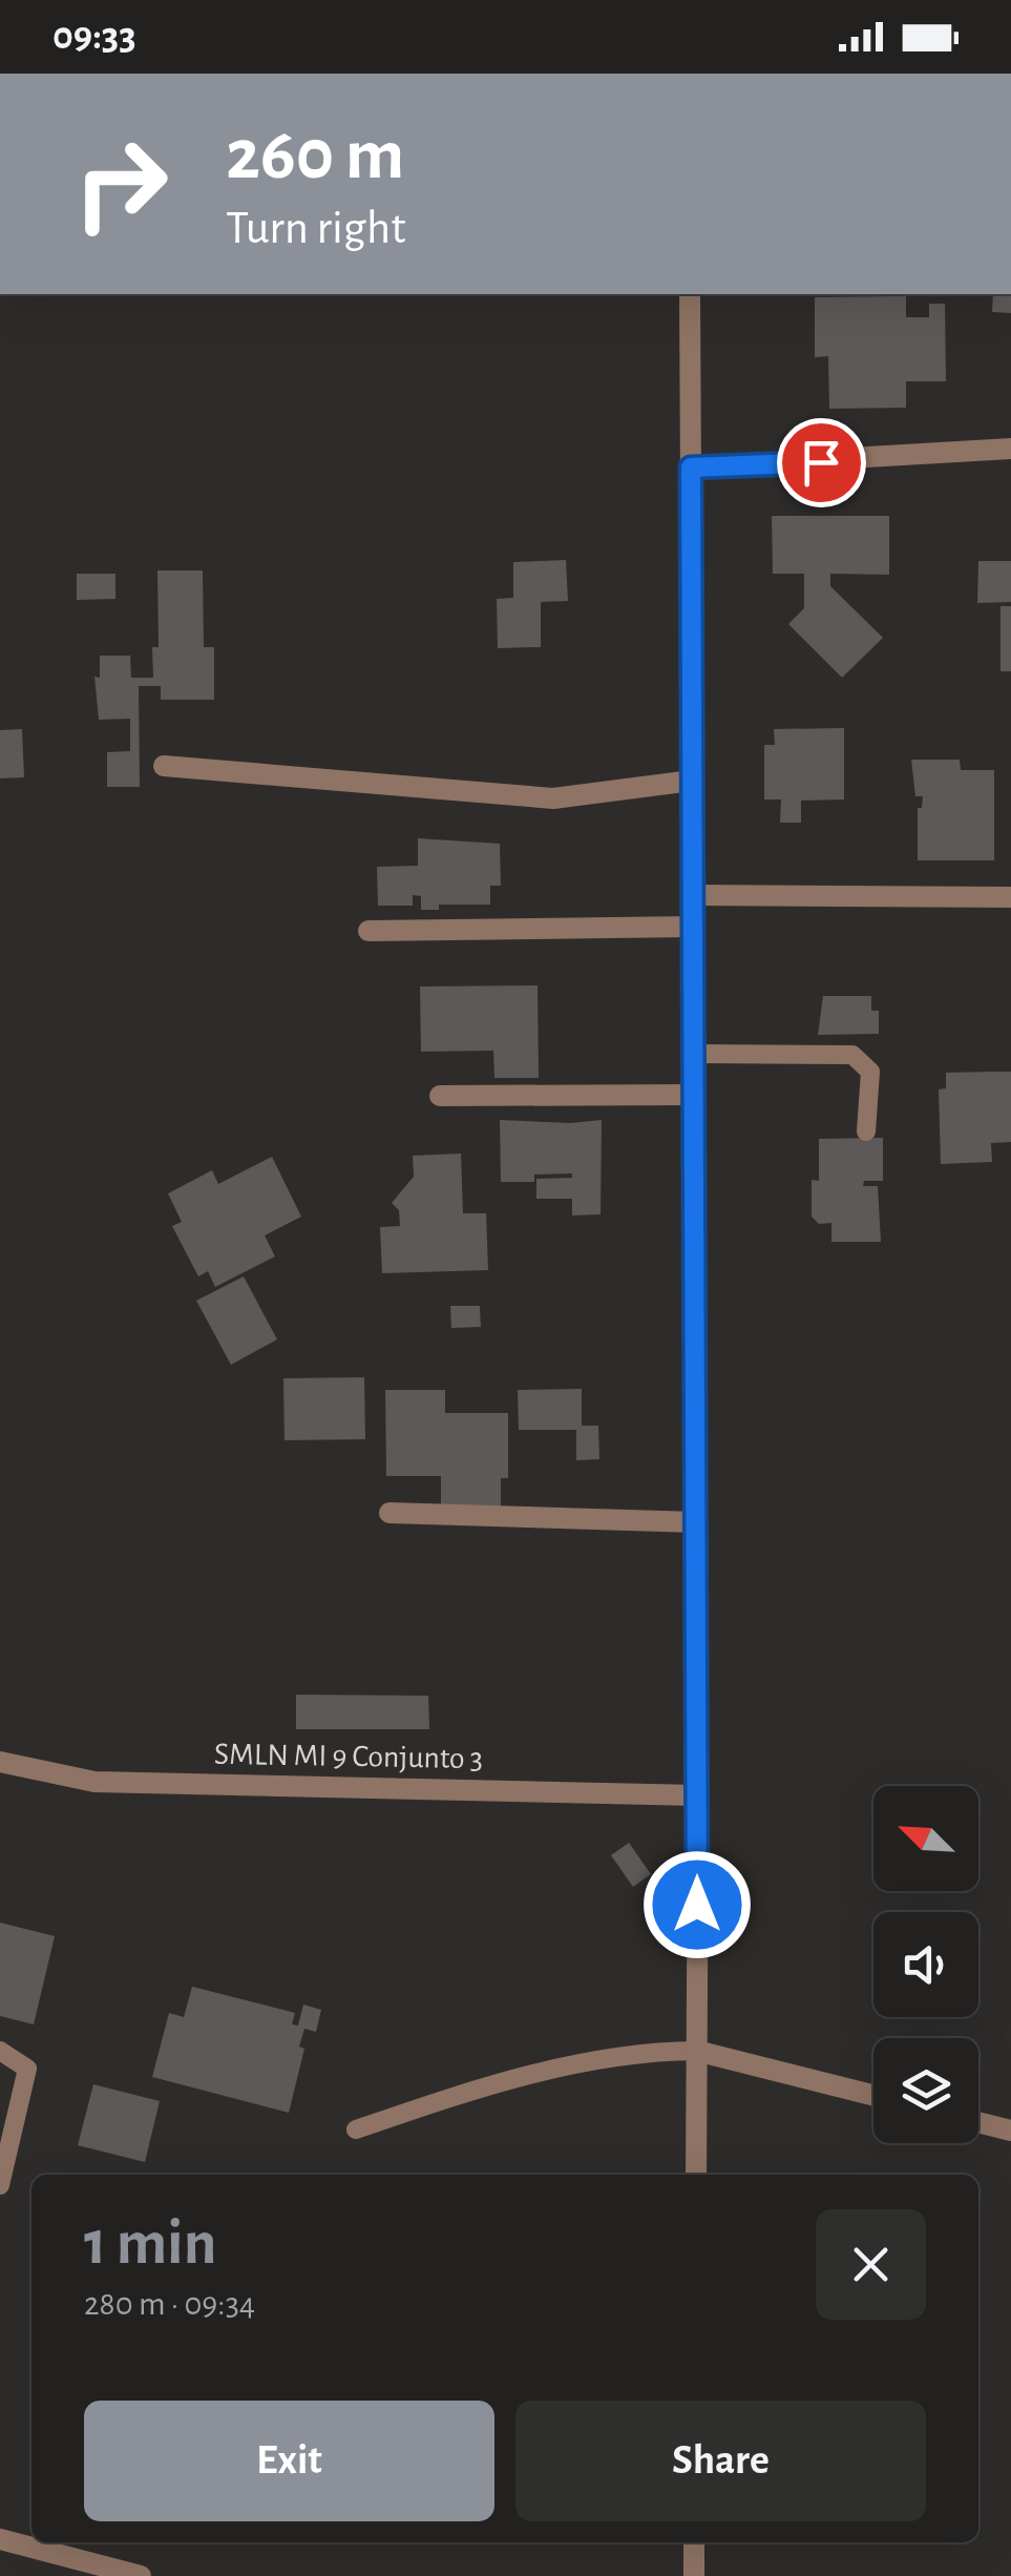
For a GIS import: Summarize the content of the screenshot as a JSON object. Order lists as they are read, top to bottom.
{
  "streets": {
    "street": ["SMLN MI 9 Conjunto 3"]
  },
  "north": "top left",
  "page": {
    "status": "09:33",
    "turn": ["260 m", "Turn right"],
    "heading": ["1 min", "280 m · 09:34"],
    "buttons": ["Exit", "Share"]
  }
}
